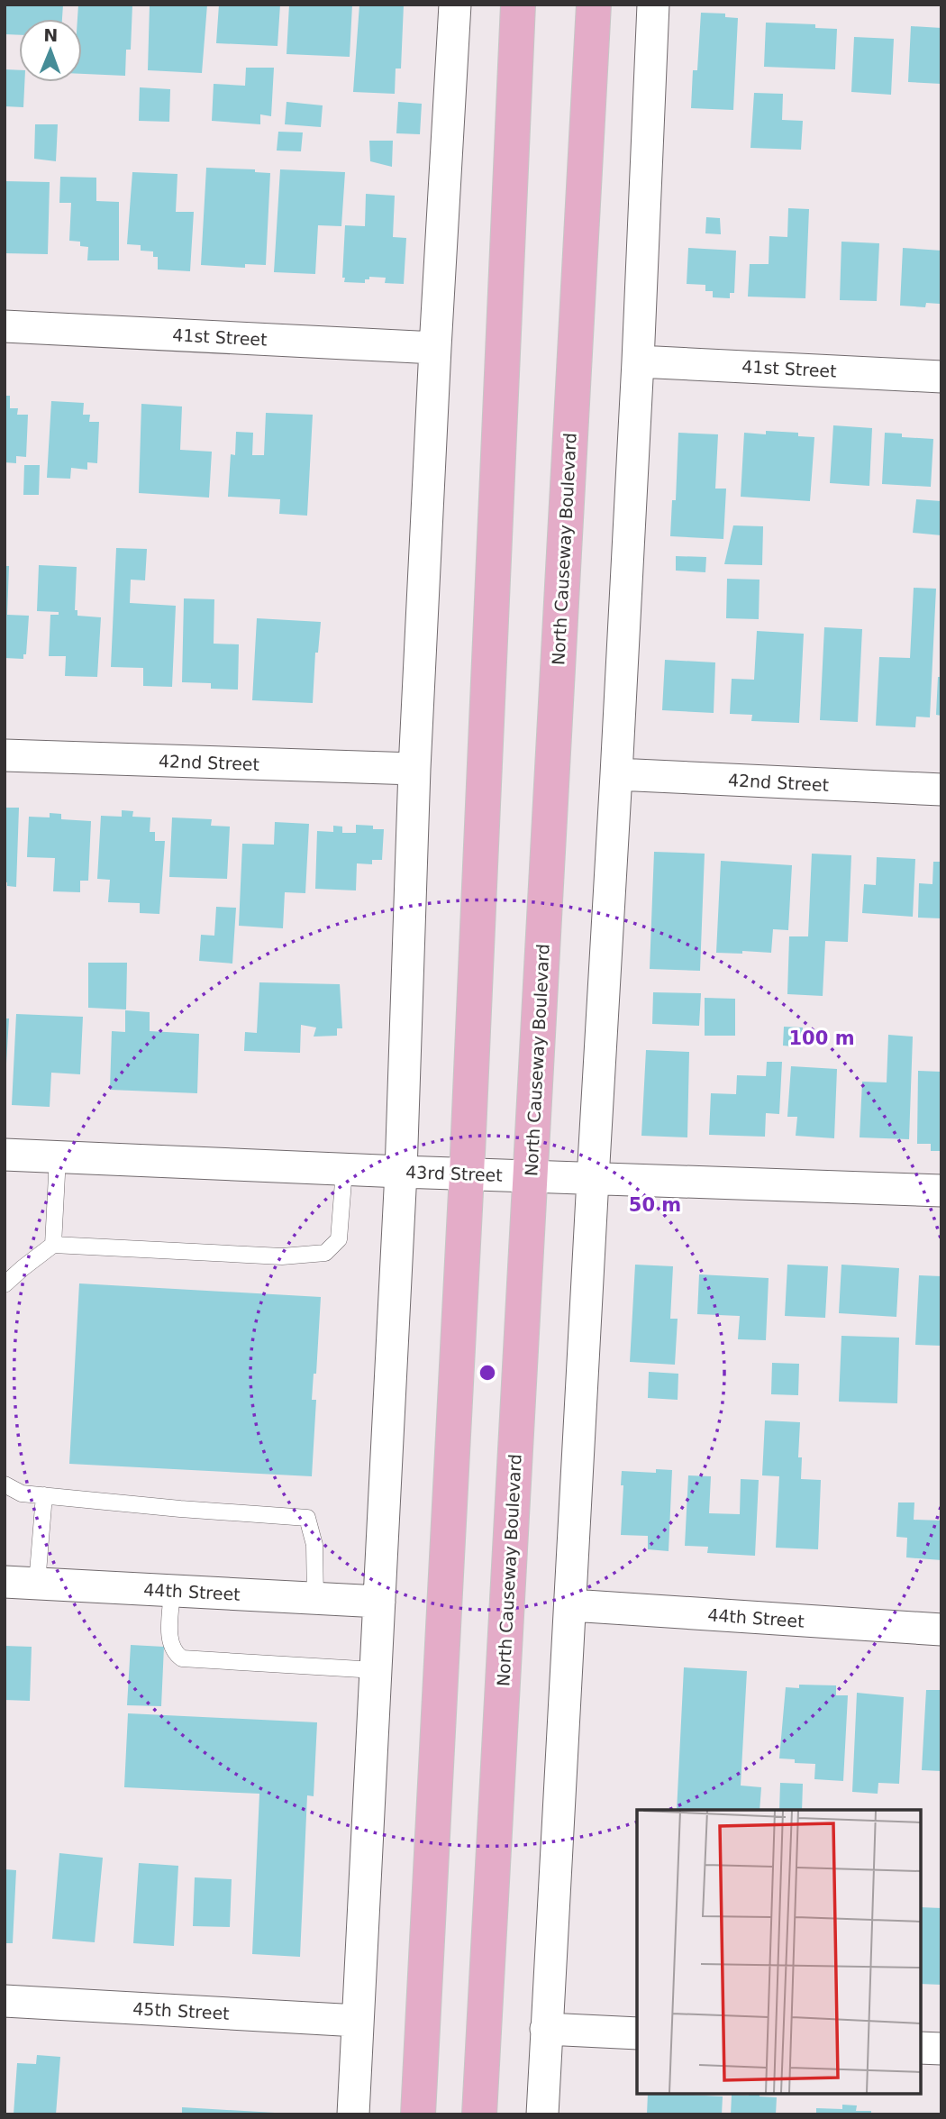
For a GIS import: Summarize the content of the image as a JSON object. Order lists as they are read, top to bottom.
{
  "streets": {
    "highway": ["North Causeway Boulevard"],
    "street": [
      "41st Street",
      "42nd Street",
      "43rd Street",
      "44th Street",
      "45th Street"
    ]
  },
  "crossings": [
    ["North Causeway Boulevard", "43rd Street"]
  ],
  "north": "top",
  "rings": ["100 m", "50 m"]
}
